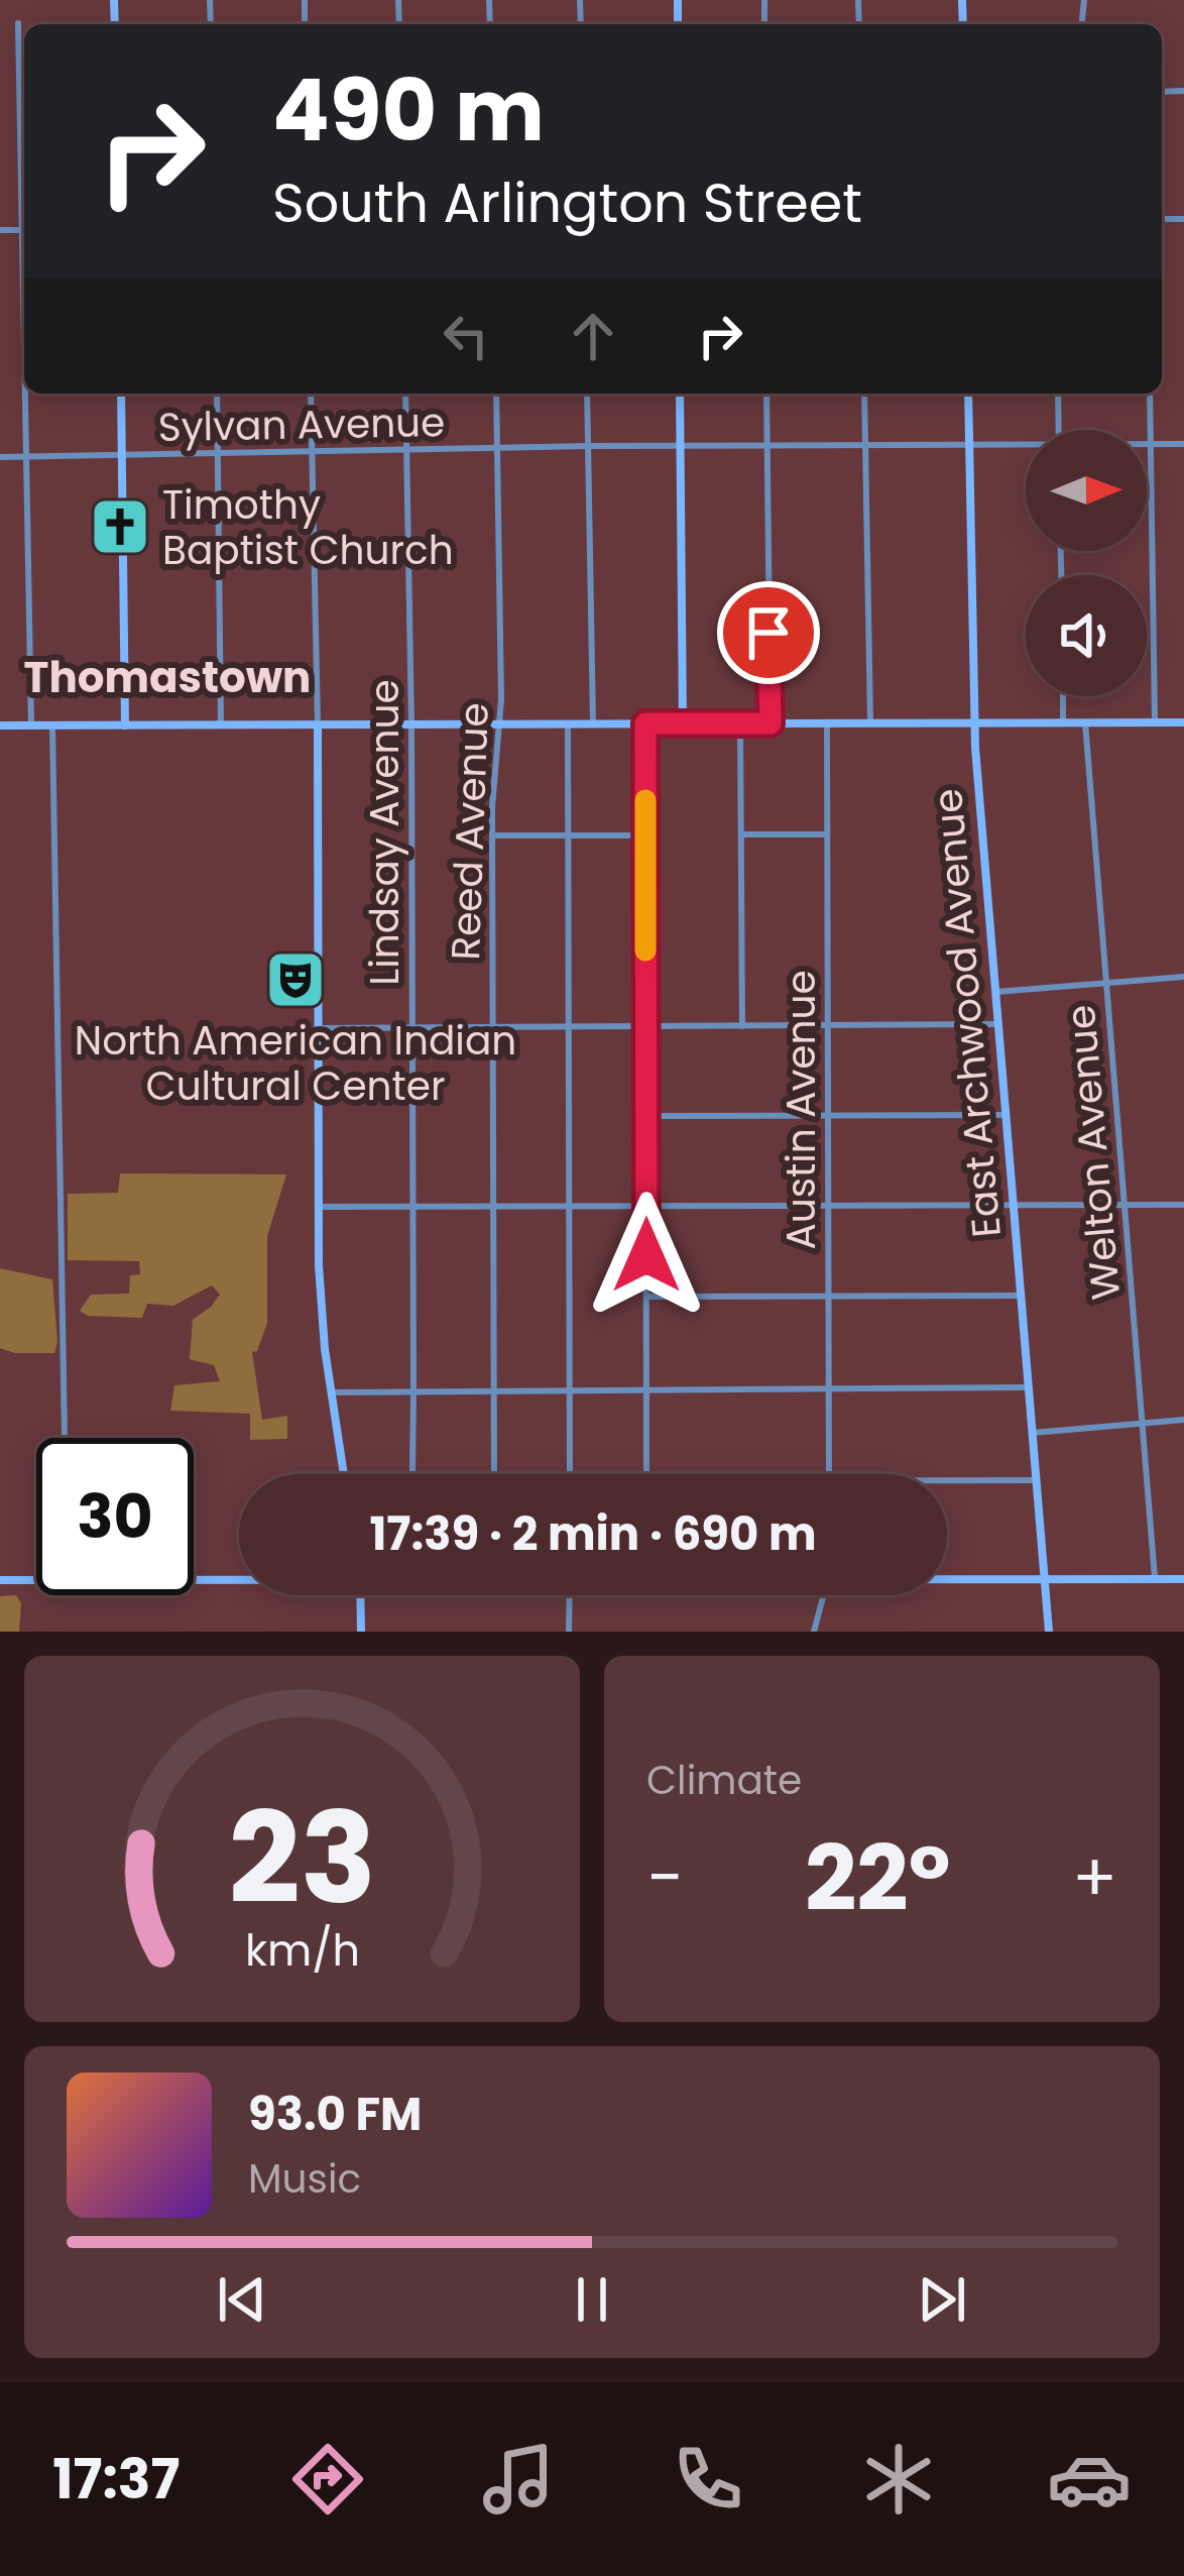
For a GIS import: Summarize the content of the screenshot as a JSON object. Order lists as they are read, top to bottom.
{
  "streets": {
    "main road": ["East Archwood Avenue"],
    "street": [
      "Sylvan Avenue",
      "Reed Avenue",
      "Lindsay Avenue",
      "Austin Avenue",
      "Welton Avenue"
    ]
  },
  "crossings": [
    ["Sylvan Avenue", "Reed Avenue"],
    ["Sylvan Avenue", "Lindsay Avenue"],
    ["Sylvan Avenue", "East Archwood Avenue"]
  ],
  "districts": ["Thomastown"],
  "places": {
    "church": ["Timothy Baptist Church"],
    "theatre": ["North American Indian Cultural Center"]
  },
  "north": "right",
  "page": {
    "turn": ["490 m", "South Arlington Street"],
    "limit": "30",
    "trip": "17:39 · 2 min · 690 m",
    "tile": "Climate",
    "heat": ["−", "22°", "+"],
    "song": ["93.0 FM", "Music"],
    "tabs": "17:37",
    "gauge": ["23", "km/h"]
  }
}
